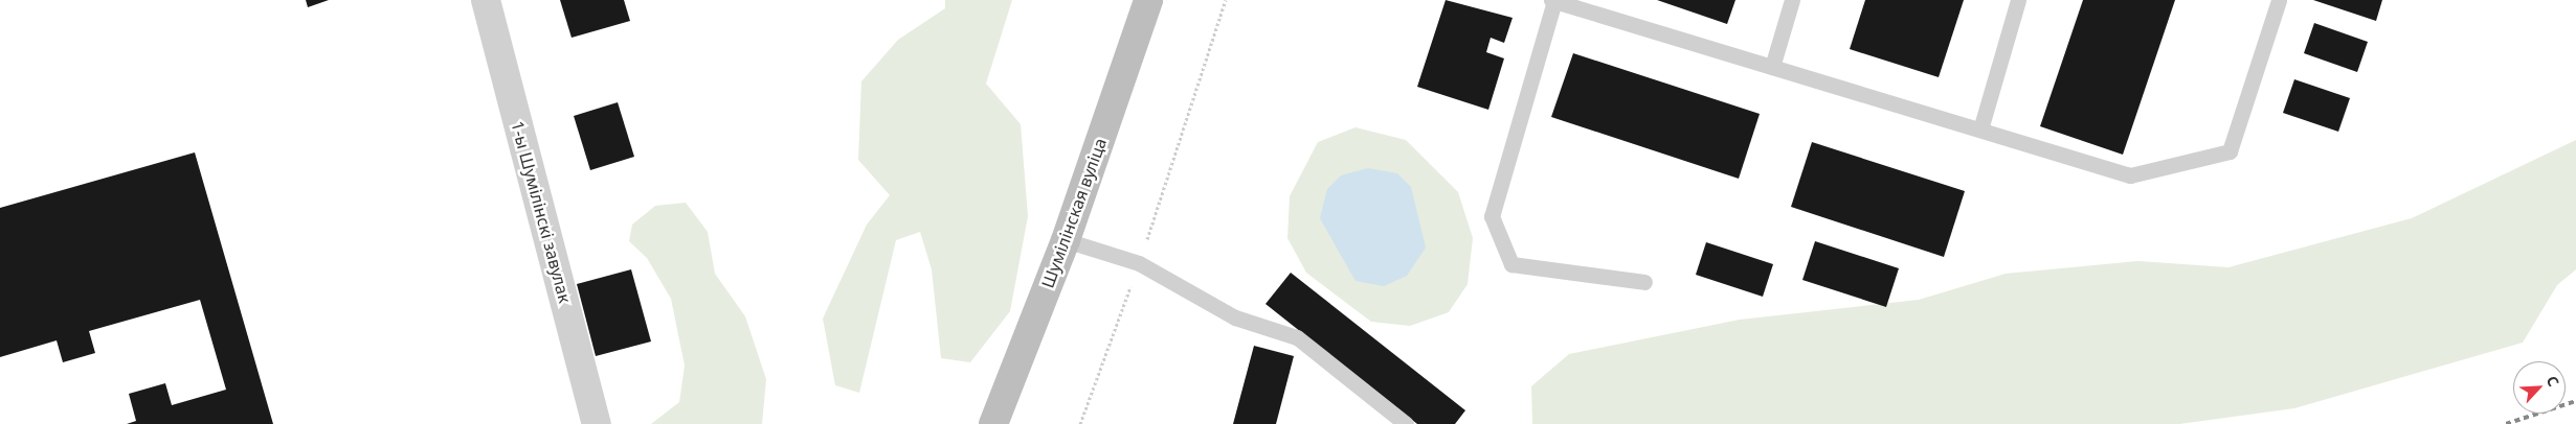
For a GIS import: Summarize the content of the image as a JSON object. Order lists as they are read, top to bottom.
{
  "streets": {
    "main road": ["Шумілінская вуліца"],
    "street": ["1-ы Шумілінскі завулак"]
  },
  "north": "top right"
}
